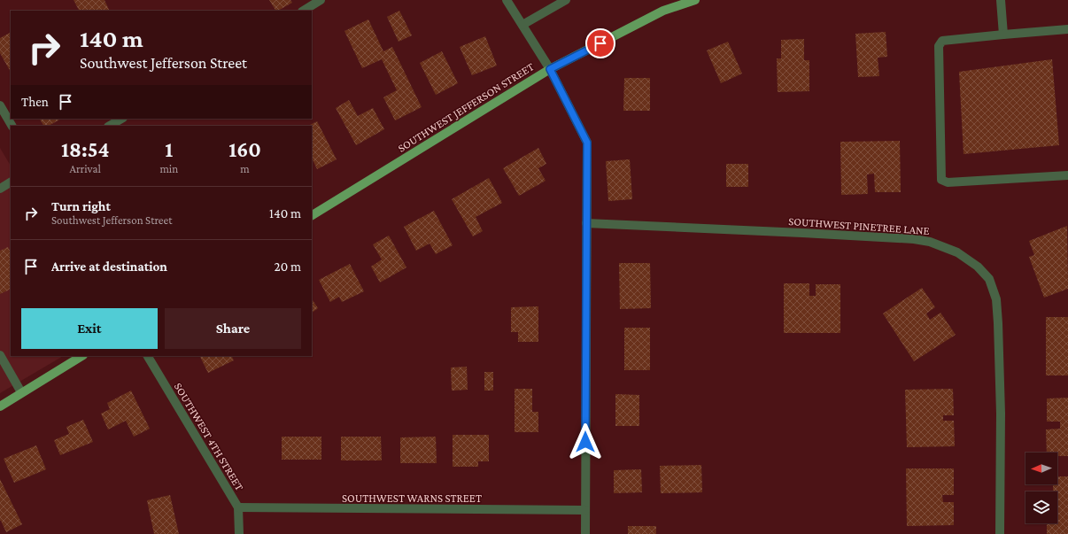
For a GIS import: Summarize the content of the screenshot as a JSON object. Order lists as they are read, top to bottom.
{
  "streets": {
    "main road": ["SOUTHWEST JEFFERSON STREET"],
    "street": ["SOUTHWEST PINETREE LANE", "SOUTHWEST 4TH STREET", "SOUTHWEST WARNS STREET"]
  },
  "crossings": [
    ["SOUTHWEST 4TH STREET", "SOUTHWEST WARNS STREET"]
  ],
  "north": "left",
  "page": {
    "turn": ["140 m", "Southwest Jefferson Street"],
    "then": "Then",
    "eta": [
      "18:54",
      "Arrival",
      "1",
      "min",
      "160",
      "m"
    ],
    "list": [
      {
        "name": "Turn right",
        "note": "Southwest Jefferson Street",
        "value": "140 m"
      },
      {
        "name": "Arrive at destination",
        "value": "20 m"
      }
    ],
    "buttons": ["Exit", "Share"]
  }
}
